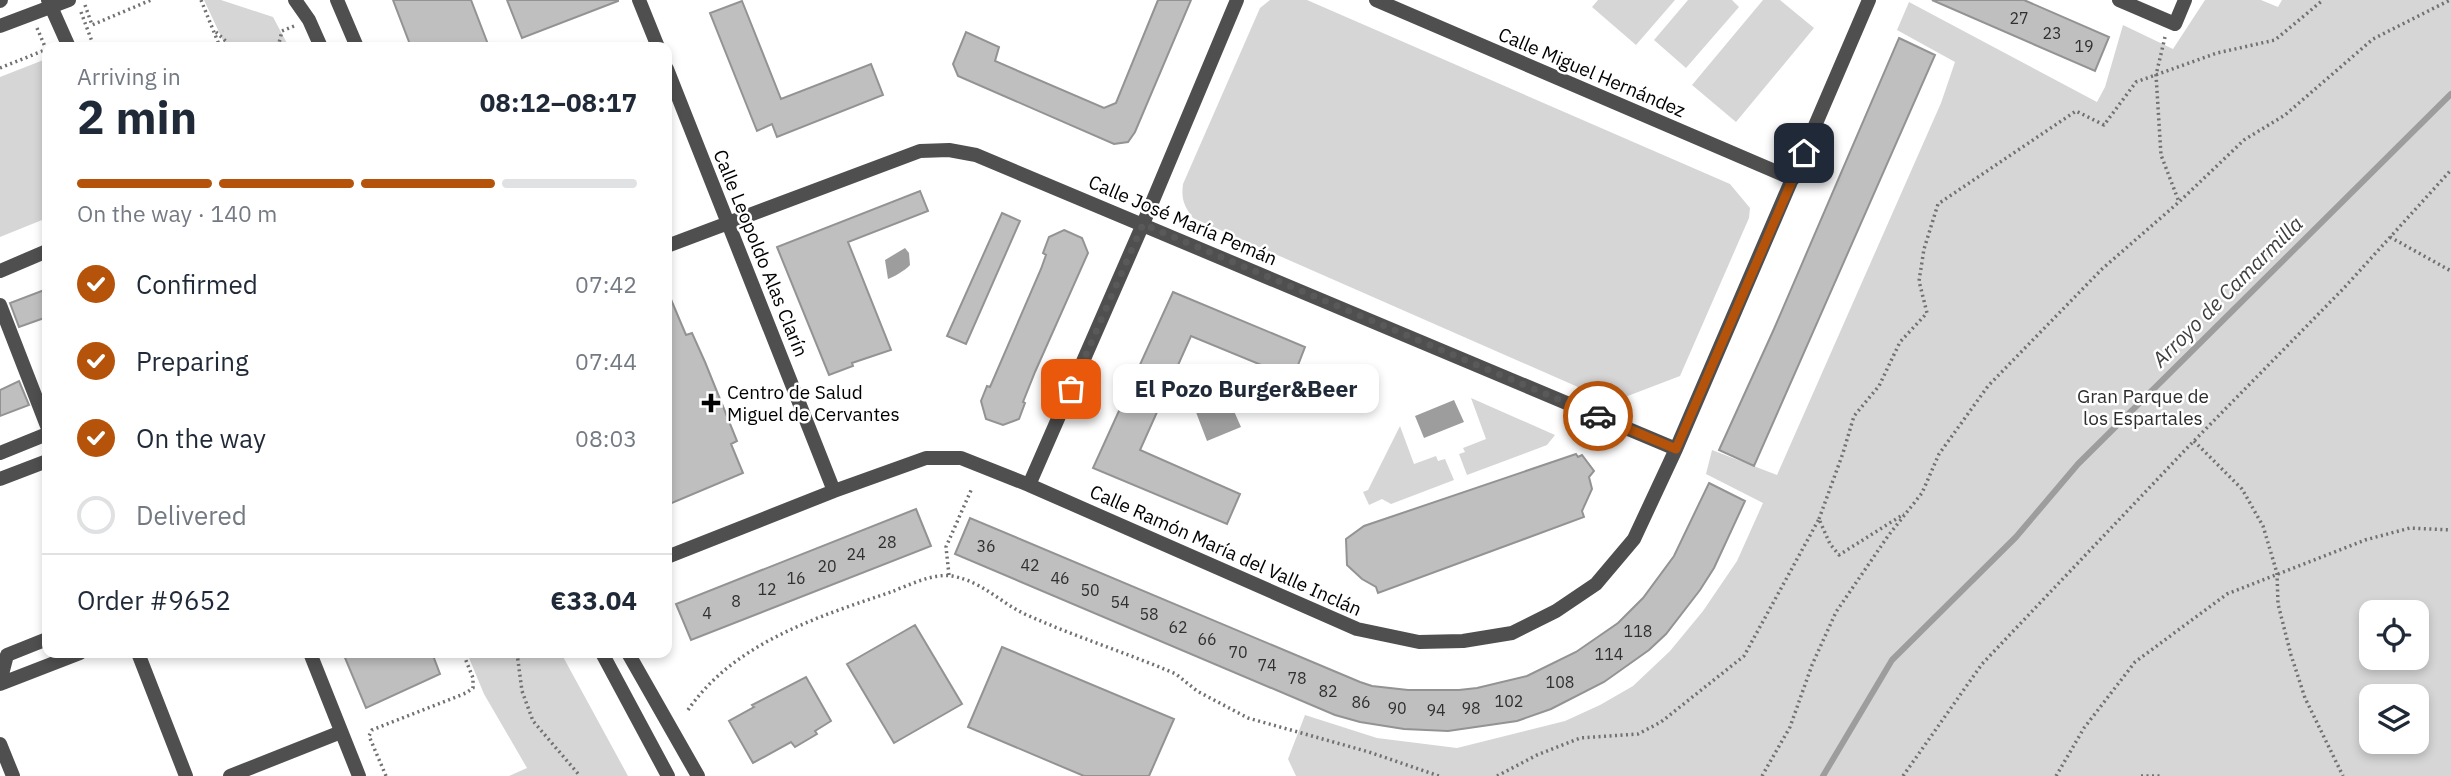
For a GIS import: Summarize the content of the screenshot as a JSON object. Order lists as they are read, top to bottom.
{
  "streets": {
    "street": [
      "Calle Miguel Hernández",
      "Calle José María Pemán",
      "Calle Leopoldo Alas Clarín",
      "Calle Ramón María del Valle Inclán"
    ]
  },
  "crossings": [
    ["Calle Miguel Hernández", "Calle Ramón María del Valle Inclán"],
    ["Calle José María Pemán", "Calle Leopoldo Alas Clarín"],
    ["Calle José María Pemán", "Calle Ramón María del Valle Inclán"],
    ["Calle Leopoldo Alas Clarín", "Calle Ramón María del Valle Inclán"]
  ],
  "water": ["Arroyo de Camarmilla"],
  "parks": ["Gran Parque de los Espartales"],
  "places": {
    "other": ["El Pozo Burger&Beer"],
    "health": ["Centro de Salud Miguel de Cervantes"]
  },
  "house_numbers": [
    "27",
    "23",
    "19",
    "28",
    "36",
    "24",
    "42",
    "20",
    "16",
    "46",
    "12",
    "50",
    "8",
    "54",
    "4",
    "58",
    "62",
    "118",
    "66",
    "70",
    "114",
    "74",
    "78",
    "108",
    "82",
    "102",
    "86",
    "90",
    "98",
    "94"
  ],
  "page": {
    "heading": ["2 min", "Arriving in", "08:12–08:17"],
    "panel": ["Order #9652", "€33.04"],
    "bar": "On the way · 140 m",
    "list": [
      ["Confirmed", "07:42"],
      ["Preparing", "07:44"],
      ["On the way", "08:03"],
      "Delivered"
    ],
    "bubble": "El Pozo Burger&Beer"
  }
}
